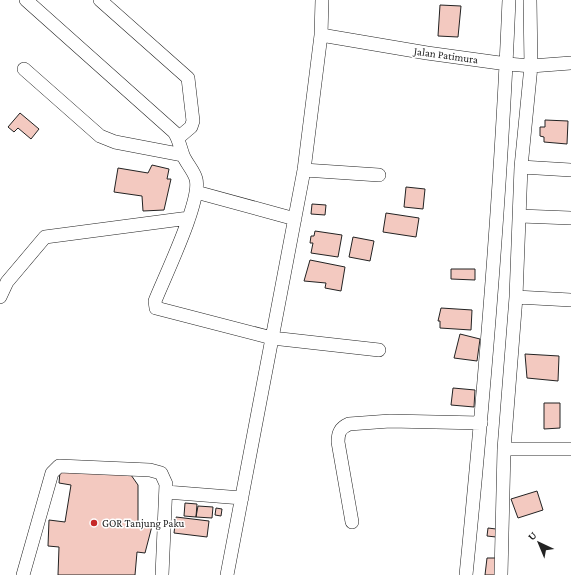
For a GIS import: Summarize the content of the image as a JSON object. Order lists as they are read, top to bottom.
{
  "streets": {
    "street": ["Jalan Patimura"]
  },
  "places": ["GOR Tanjung Paku"],
  "north": "top left"
}
